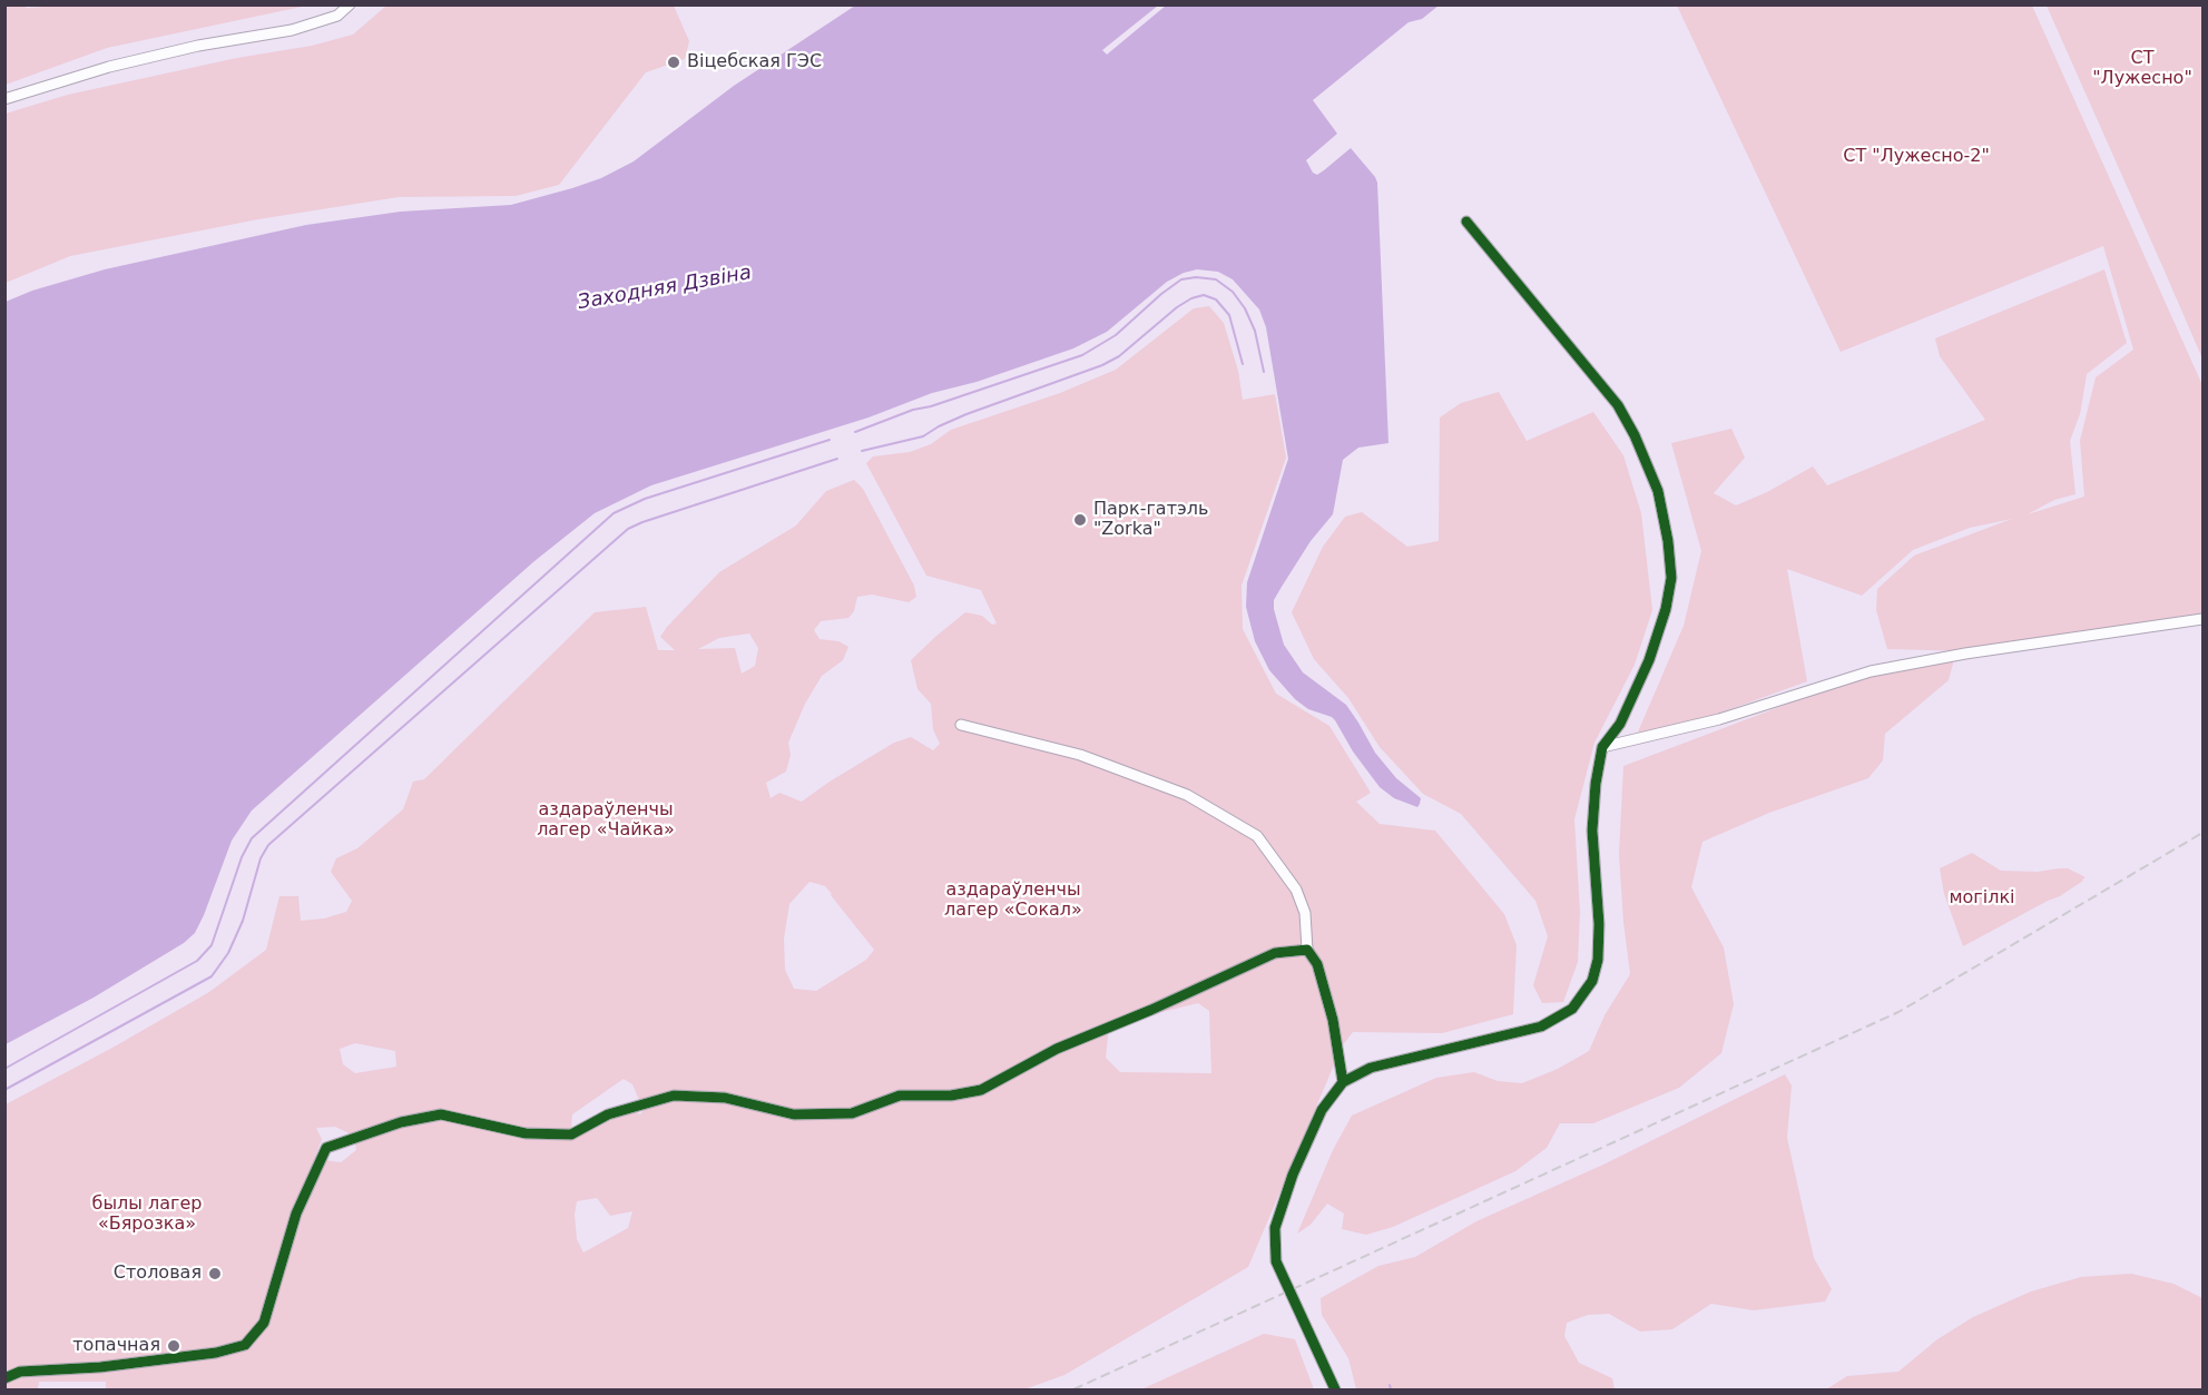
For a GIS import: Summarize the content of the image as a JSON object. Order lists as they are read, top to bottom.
{
  "water": ["Заходняя Дзвіна"],
  "parks": [
    "СТ \"Лужесно\"",
    "СТ \"Лужесно-2\"",
    "аздараўленчы лагер «Чайка»",
    "аздараўленчы лагер «Сокал»",
    "могілкі",
    "былы лагер «Бярозка»"
  ],
  "places": [
    "Віцебская ГЭС",
    "Парк-гатэль \"Zorka\"",
    "Столовая",
    "топачная"
  ]
}
